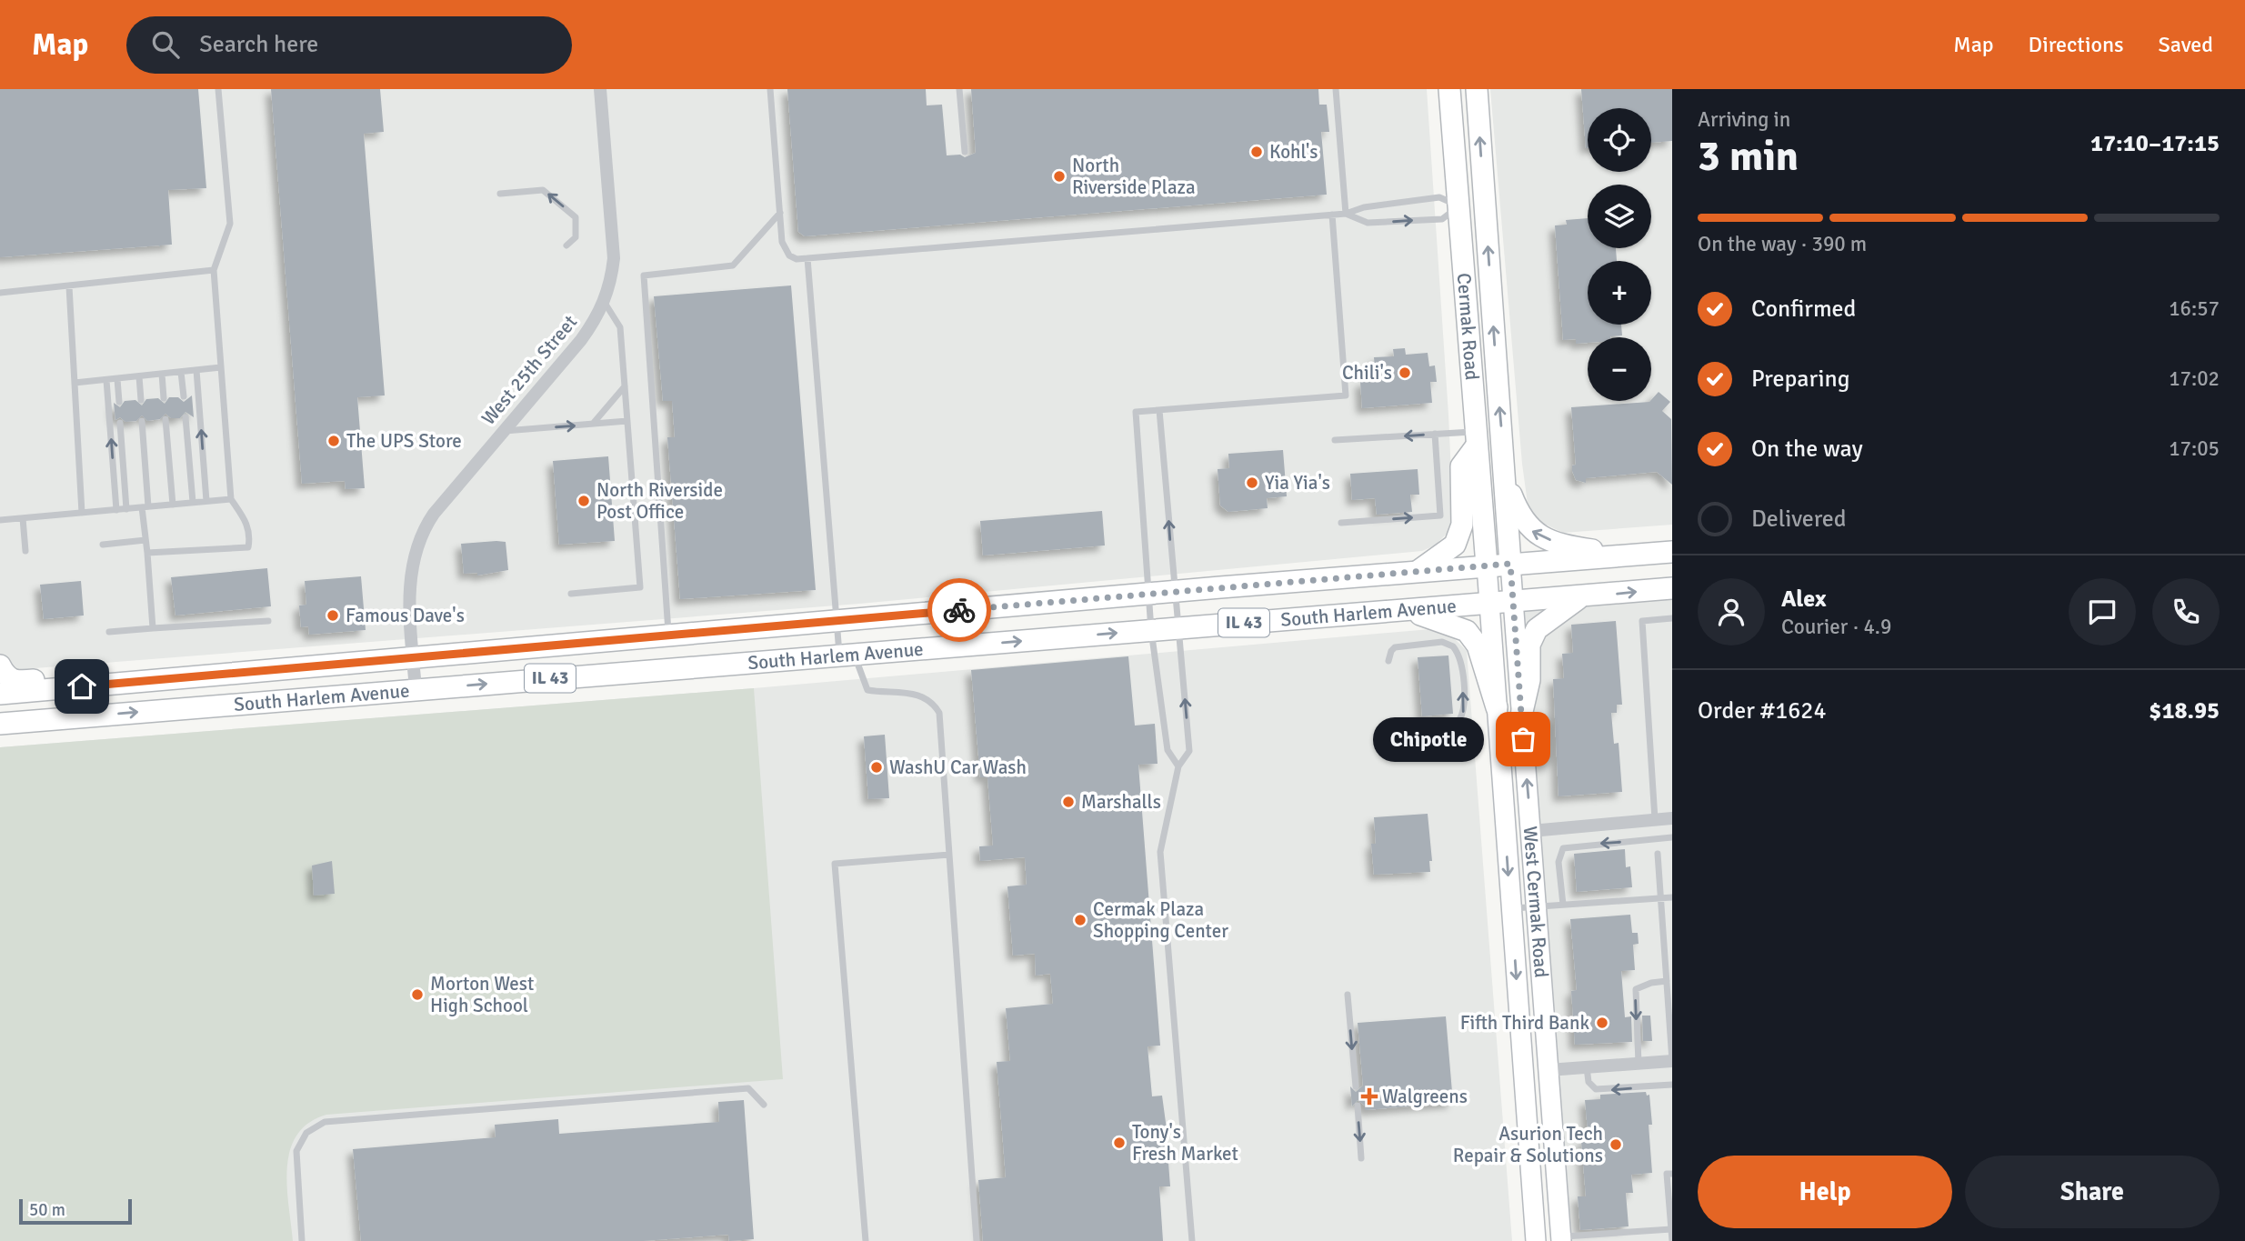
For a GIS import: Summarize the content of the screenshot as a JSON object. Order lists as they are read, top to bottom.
{
  "streets": {
    "main road": [
      "Cermak Road",
      "South Harlem Avenue",
      "IL 43",
      "West Cermak Road"
    ],
    "street": ["West 25th Street"]
  },
  "crossings": [
    ["Cermak Road", "South Harlem Avenue"],
    ["Cermak Road", "West Cermak Road"],
    ["West 25th Street", "South Harlem Avenue"],
    ["South Harlem Avenue", "West Cermak Road"]
  ],
  "places": {
    "other": [
      "Kohl's",
      "North Riverside Plaza",
      "Chili's",
      "The UPS Store",
      "Yia Yia's",
      "North Riverside Post Office",
      "Famous Dave's",
      "Chipotle",
      "WashU Car Wash",
      "Marshalls",
      "Cermak Plaza Shopping Center",
      "Morton West High School",
      "Fifth Third Bank",
      "Tony's Fresh Market",
      "Asurion Tech Repair & Solutions"
    ],
    "health": ["Walgreens"]
  },
  "scale_bar": "50 m",
  "page": {
    "header": "Map",
    "search": "Search here",
    "nav": ["Map", "Directions", "Saved"],
    "heading": ["3 min", "Arriving in", "17:10–17:15"],
    "panel": [
      "Alex",
      "Courier · 4.9",
      "Order #1624",
      "$18.95"
    ],
    "map_buttons": ["+", "−"],
    "bar": "On the way · 390 m",
    "list": [
      ["Confirmed", "16:57"],
      ["Preparing", "17:02"],
      ["On the way", "17:05"],
      "Delivered"
    ],
    "bubble": "Chipotle",
    "buttons": ["Help", "Share"],
    "scale": "50 m"
  }
}
